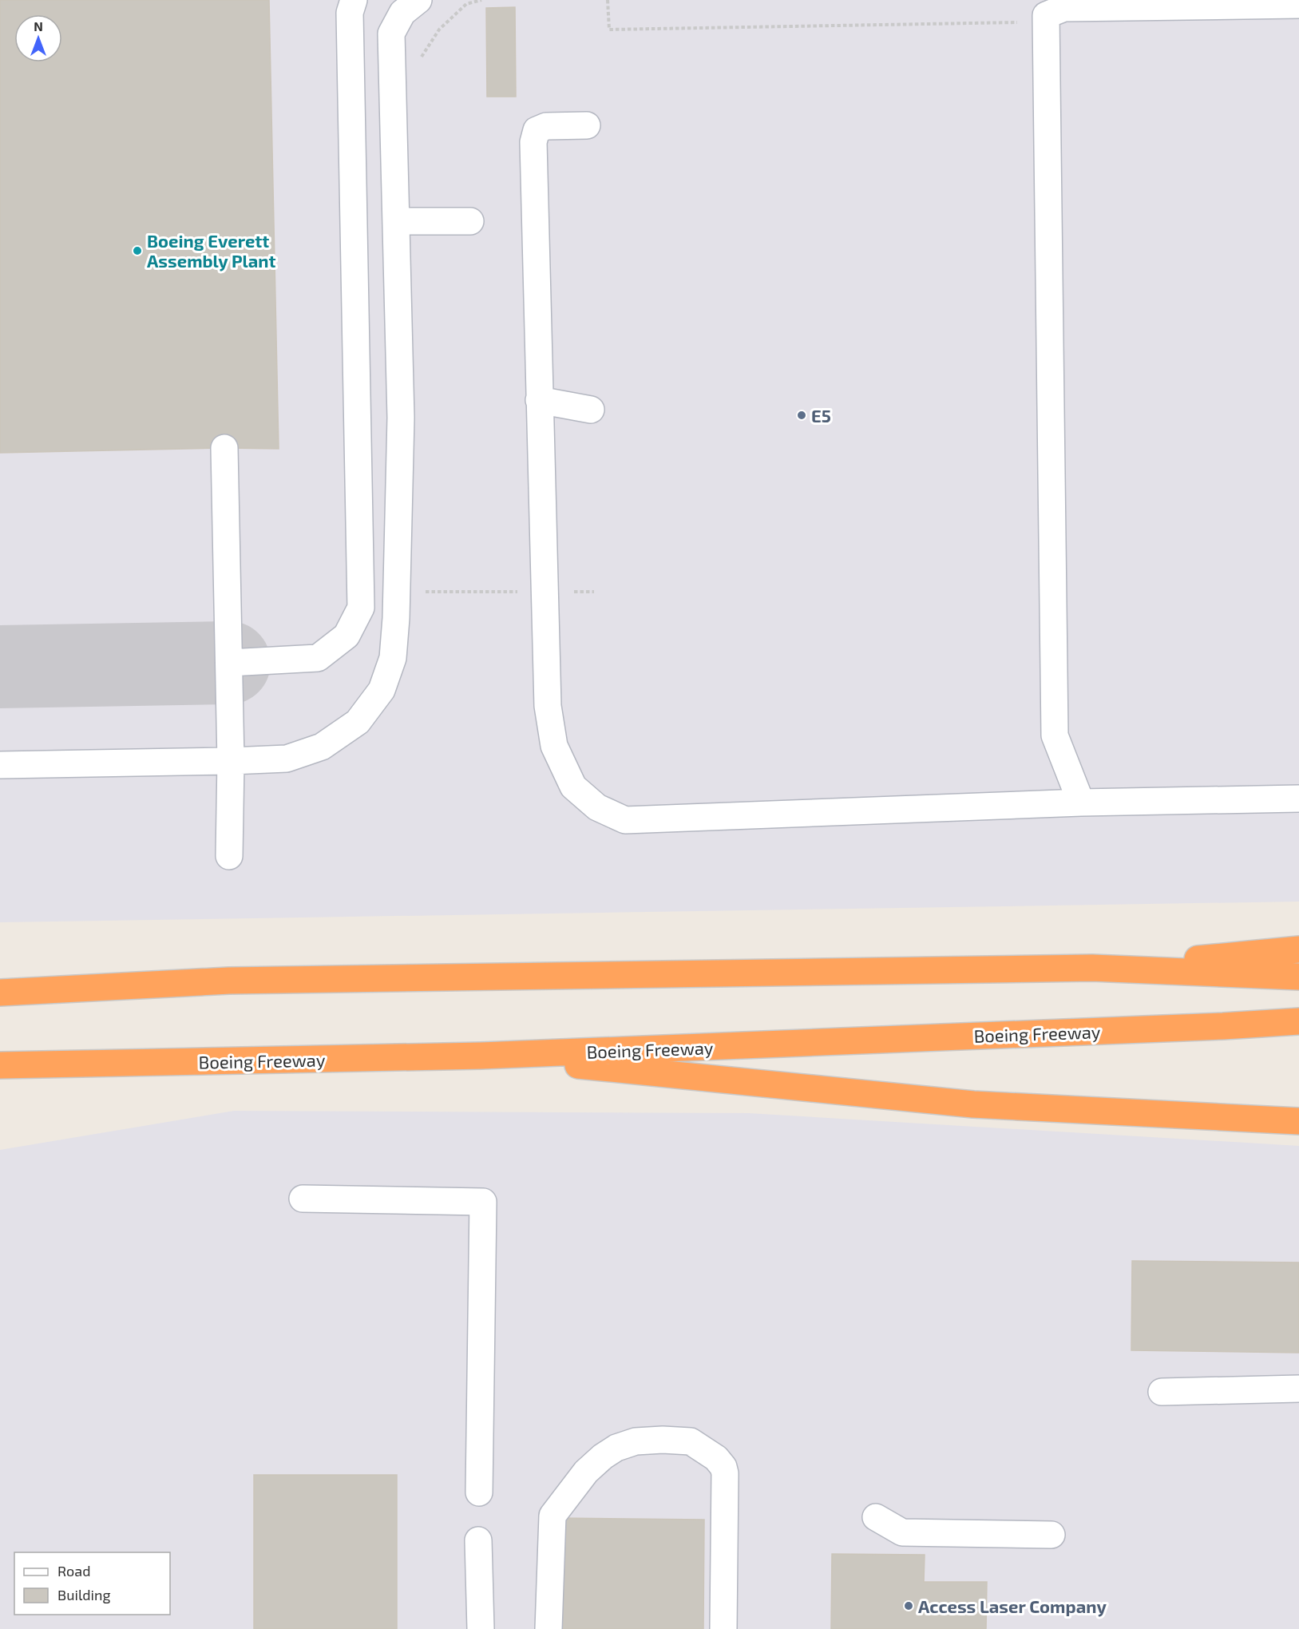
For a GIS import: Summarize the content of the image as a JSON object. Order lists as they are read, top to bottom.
{
  "streets": {
    "highway": ["Boeing Freeway"]
  },
  "places": ["Boeing Everett Assembly Plant", "E5", "Access Laser Company"],
  "legend": ["Road", "Building"],
  "north": "top"
}
